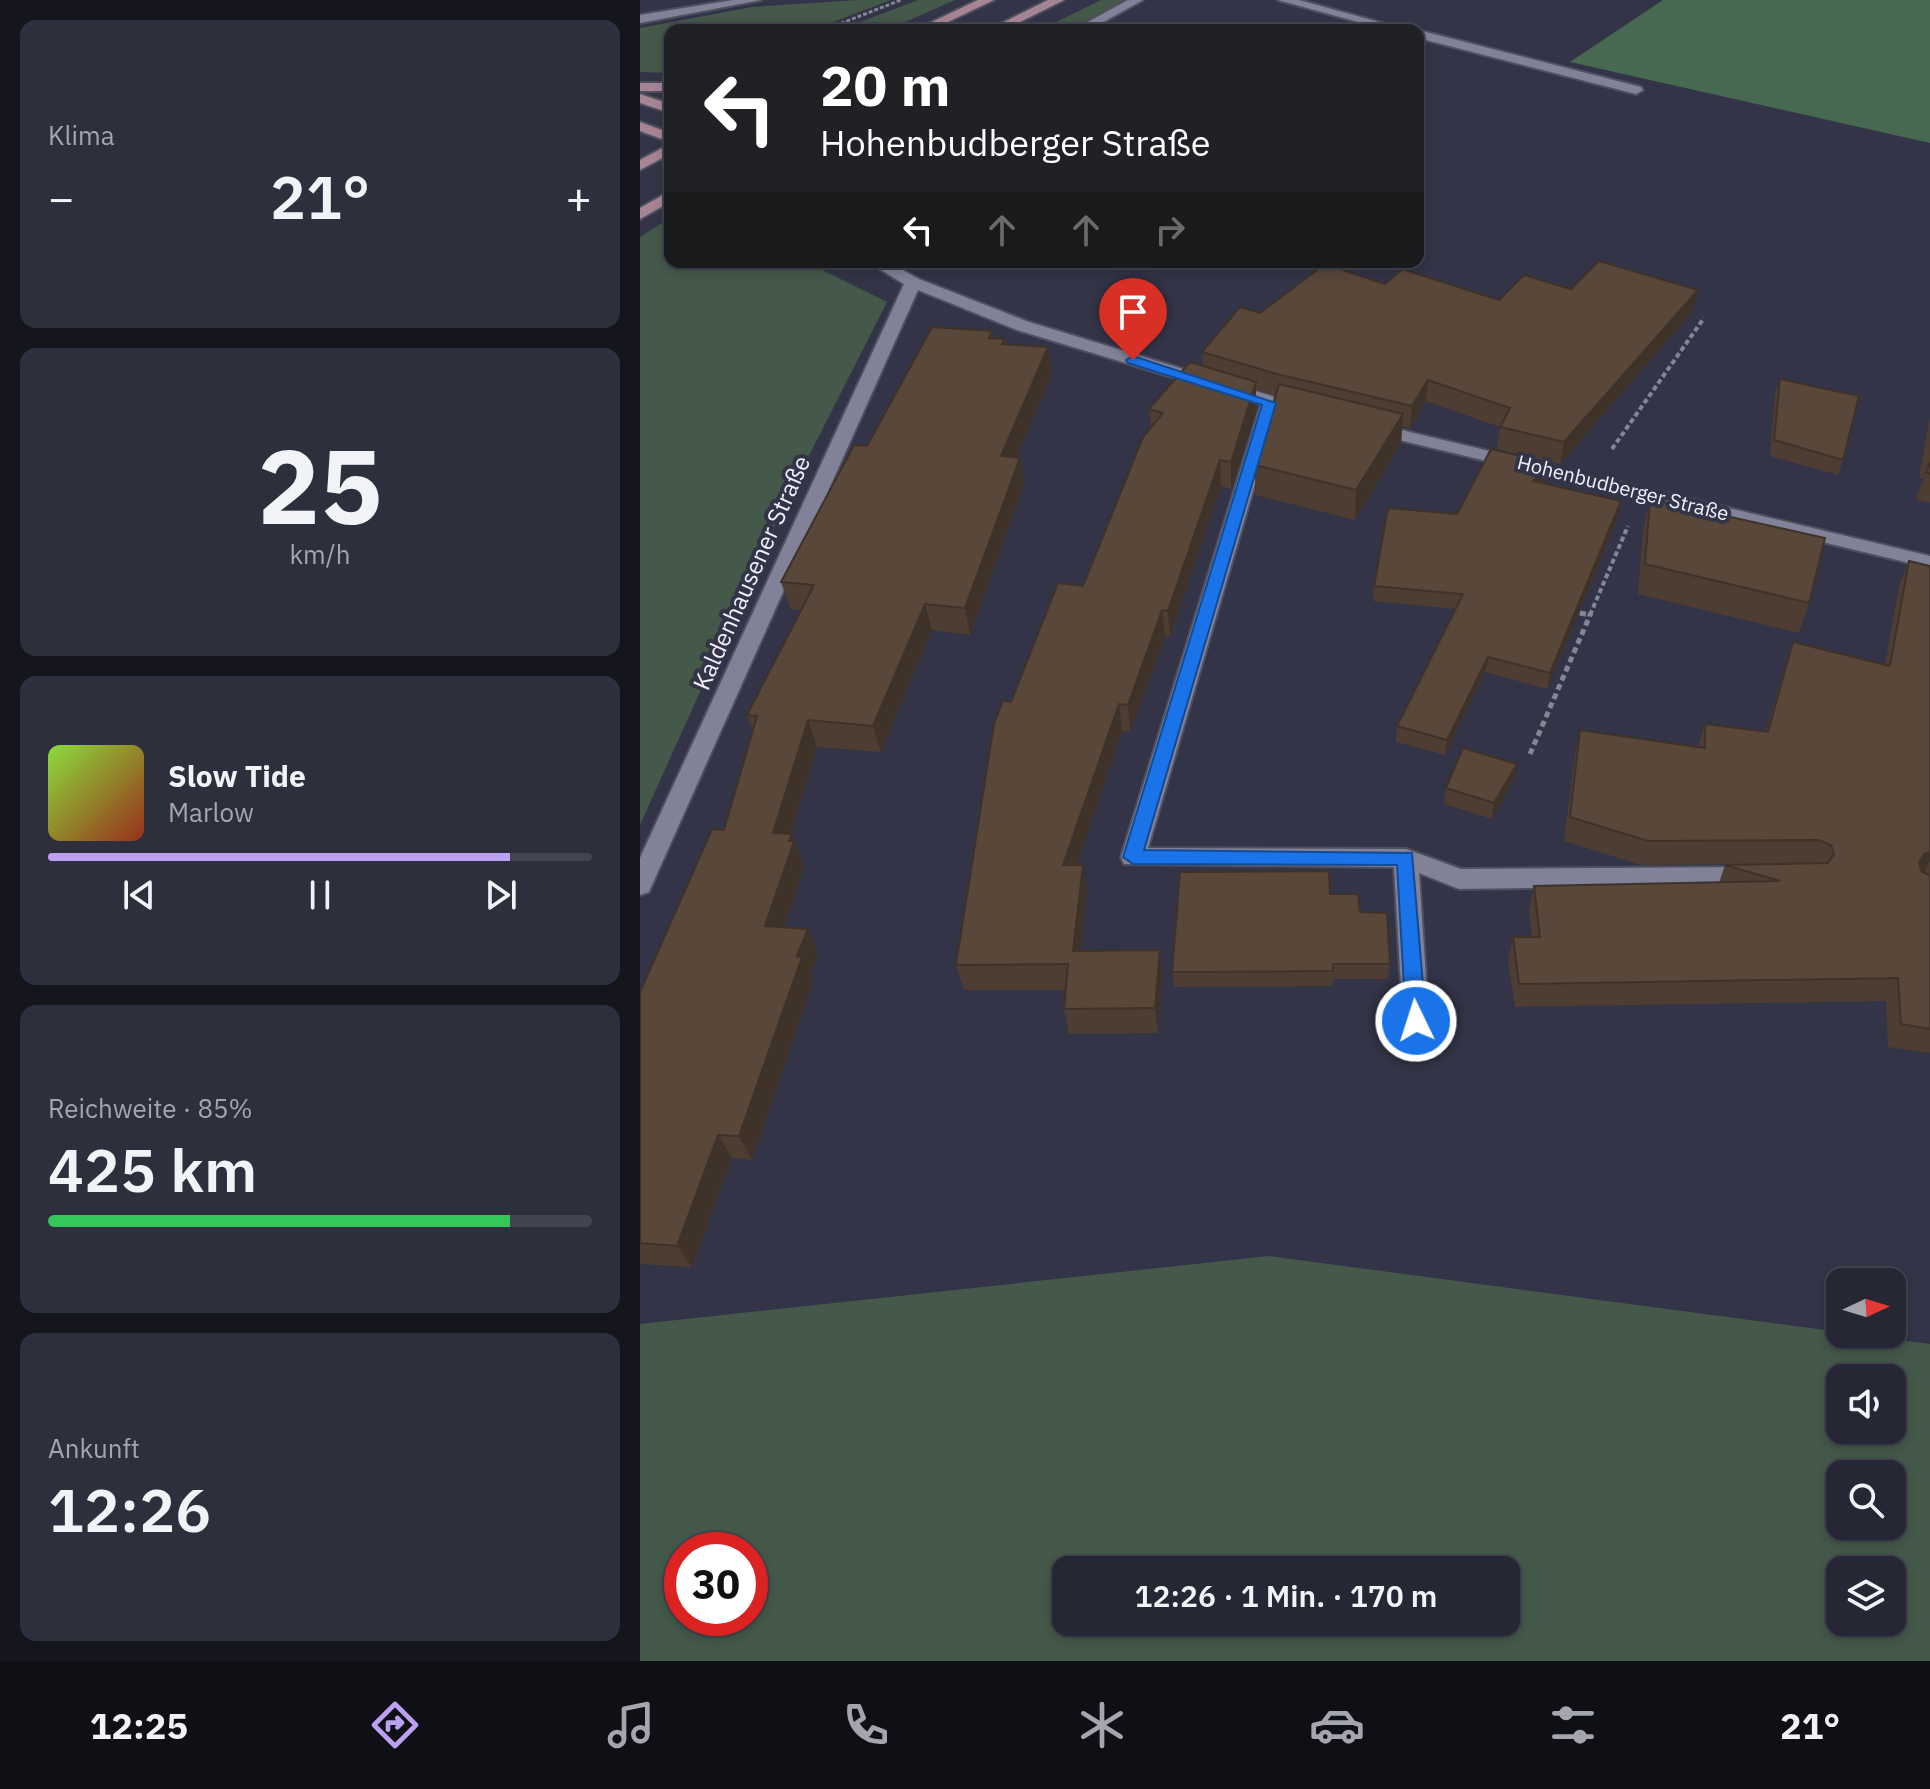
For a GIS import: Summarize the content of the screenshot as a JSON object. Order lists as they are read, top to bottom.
{
  "streets": {
    "street": ["Hohenbudberger Straße", "Kaldenhausener Straße"]
  },
  "crossings": [
    ["Hohenbudberger Straße", "Kaldenhausener Straße"]
  ],
  "north": "right",
  "page": {
    "tile": [
      "Klima",
      ["25", "km/h"],
      ["Reichweite · 85%", "425 km"],
      ["Ankunft", "12:26"]
    ],
    "turn": ["20 m", "Hohenbudberger Straße"],
    "heat": ["−", "21°", "+"],
    "song": ["Slow Tide", "Marlow"],
    "limit": "30",
    "trip": "12:26 · 1 Min. · 170 m",
    "tabs": ["12:25", "21°"]
  }
}
